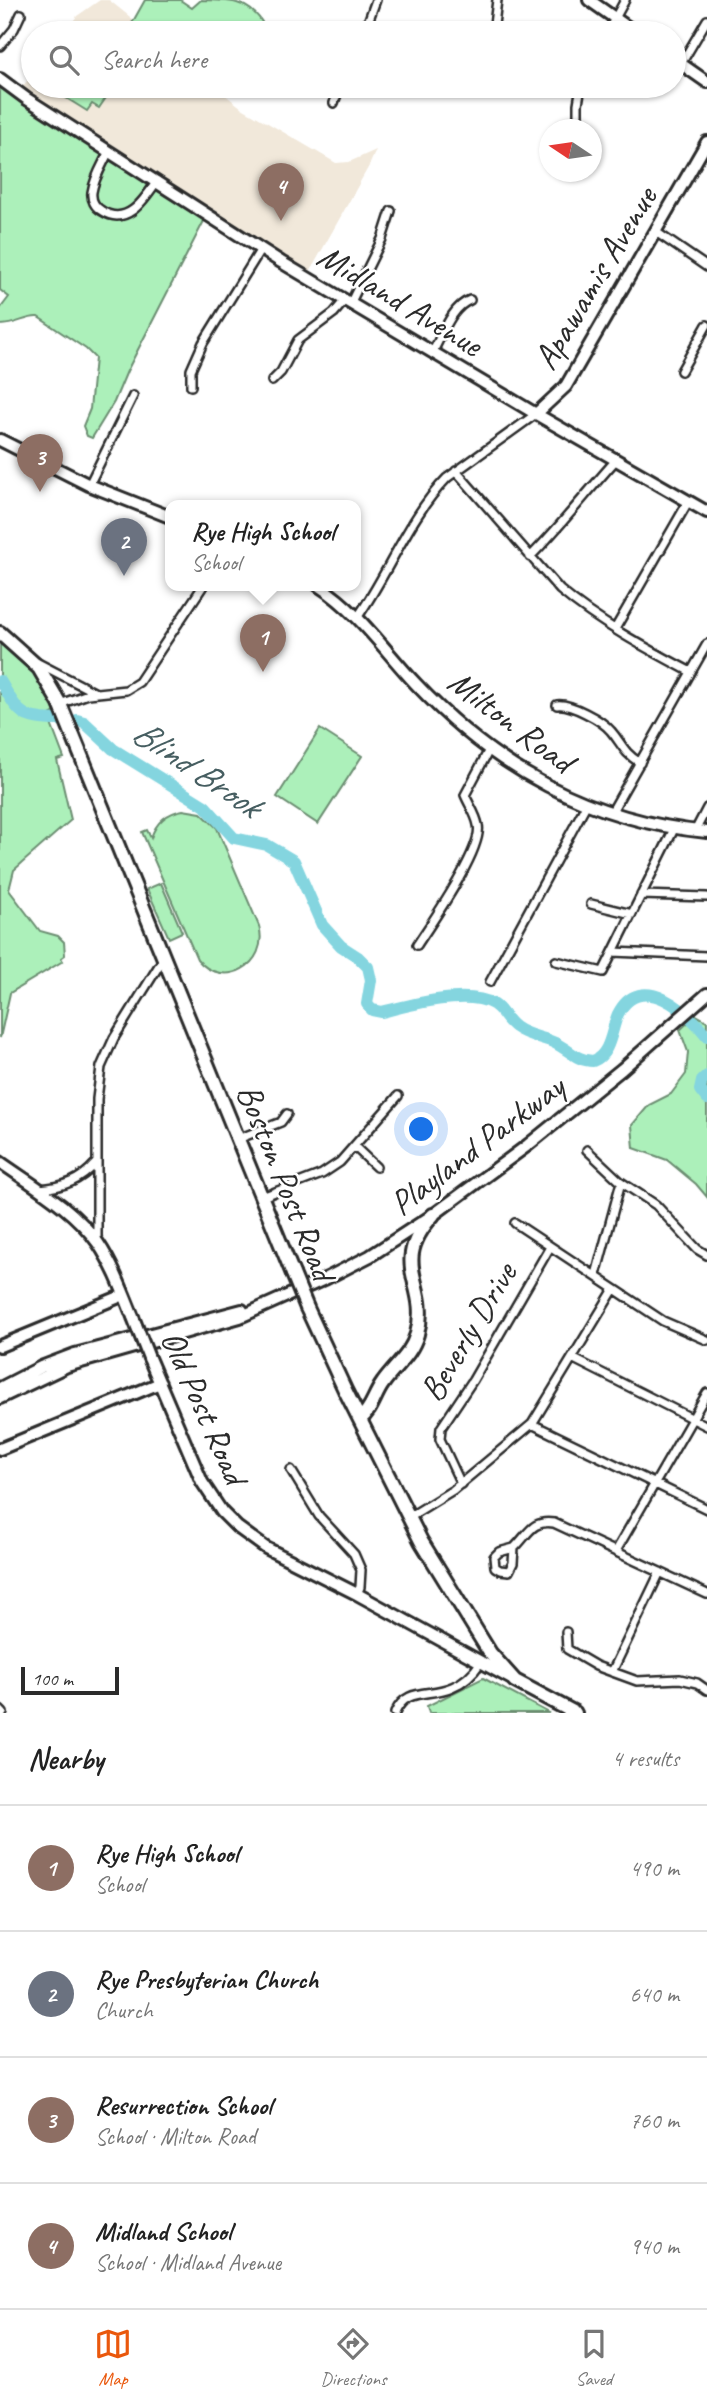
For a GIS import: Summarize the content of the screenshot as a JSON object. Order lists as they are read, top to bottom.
{
  "streets": {
    "main road": ["Boston Post Road"],
    "street": [
      "Apawamis Avenue",
      "Midland Avenue",
      "Milton Road",
      "Playland Parkway",
      "Beverly Drive",
      "Old Post Road"
    ]
  },
  "crossings": [
    ["Apawamis Avenue", "Midland Avenue"],
    ["Apawamis Avenue", "Milton Road"],
    ["Boston Post Road", "Old Post Road"]
  ],
  "water": ["Blind Brook"],
  "scale_bar": "100 m",
  "north": "left",
  "page": {
    "search": "Search here",
    "pins": [
      "4",
      "3",
      "2",
      "1"
    ],
    "popup": ["Rye High School", "School"],
    "scale": "100 m",
    "heading": ["Nearby", "4 results"],
    "list": [
      {
        "mark": "1",
        "name": "Rye High School",
        "note": "School",
        "value": "490 m"
      },
      {
        "mark": "2",
        "name": "Rye Presbyterian Church",
        "note": "Church",
        "value": "640 m"
      },
      {
        "mark": "3",
        "name": "Resurrection School",
        "note": "School · Milton Road",
        "value": "760 m"
      },
      {
        "mark": "4",
        "name": "Midland School",
        "note": "School · Midland Avenue",
        "value": "940 m"
      }
    ],
    "nav": ["Map", "Directions", "Saved"]
  }
}
